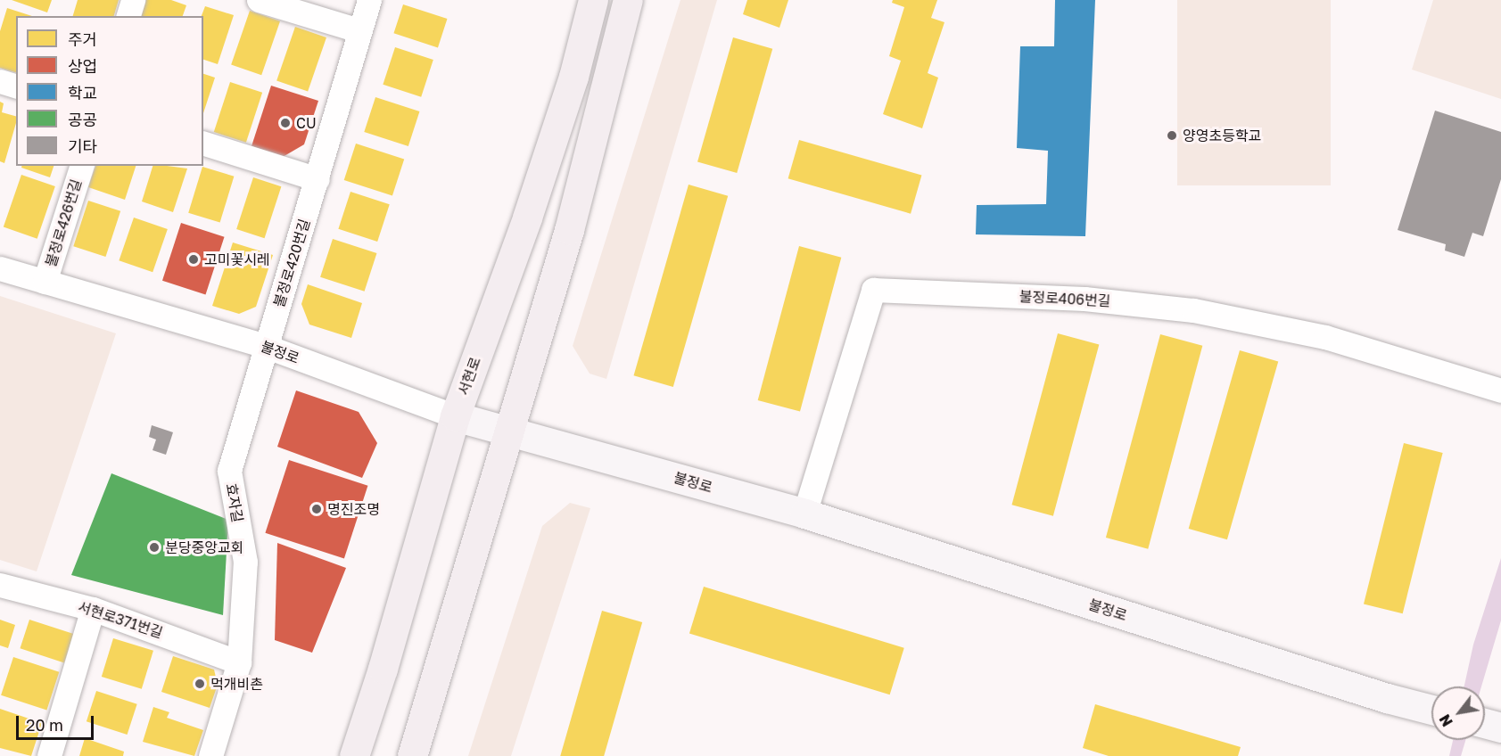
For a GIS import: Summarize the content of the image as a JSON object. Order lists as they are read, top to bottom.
{
  "streets": {
    "main road": ["불정로", "서현로"],
    "street": [
      "불정로426번길",
      "불정로420번길",
      "불정로406번길",
      "효자길",
      "서현로371번길"
    ]
  },
  "crossings": [
    ["불정로426번길", "불정로"],
    ["불정로420번길", "불정로"],
    ["불정로420번길", "효자길"],
    ["불정로406번길", "불정로"],
    ["불정로", "서현로"],
    ["불정로", "효자길"],
    ["효자길", "서현로371번길"]
  ],
  "places": [
    "CU",
    "양영초등학교",
    "고미꽃시레",
    "명진조명",
    "분당중앙교회",
    "먹개비촌"
  ],
  "legend": [
    "주거",
    "상업",
    "학교",
    "공공",
    "기타"
  ],
  "scale_bar": "20 m",
  "north": "bottom left"
}
